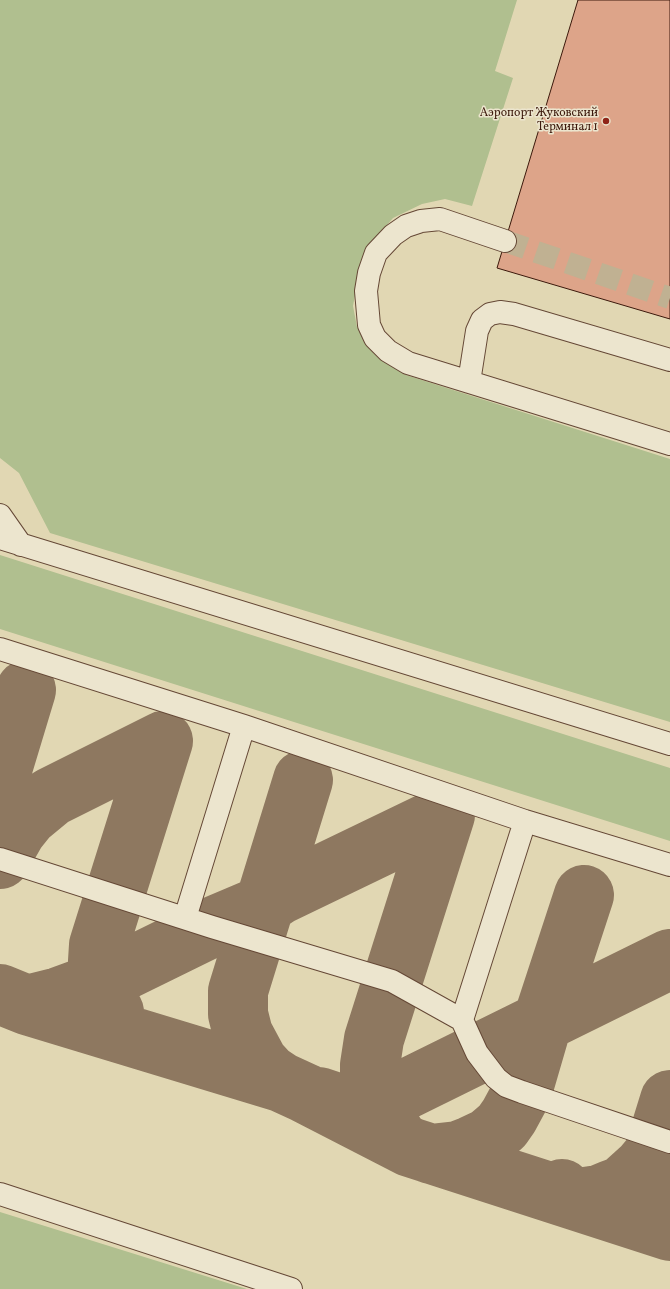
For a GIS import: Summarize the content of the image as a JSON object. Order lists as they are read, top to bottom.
{
  "places": ["Аэропорт Жуковский Терминал 1"]
}
